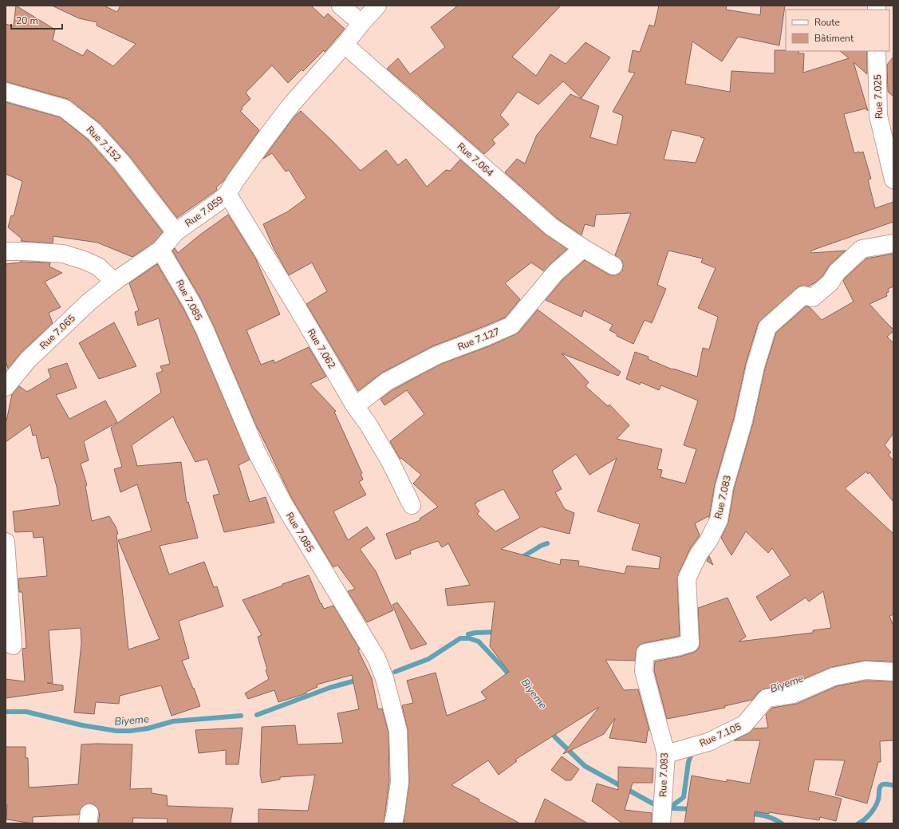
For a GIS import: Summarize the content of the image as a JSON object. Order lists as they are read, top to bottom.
{
  "streets": {
    "street": [
      "Rue 7.025",
      "Rue 7.152",
      "Rue 7.064",
      "Rue 7.059",
      "Rue 7.085",
      "Rue 7.065",
      "Rue 7.127",
      "Rue 7.062",
      "Rue 7.083",
      "Rue 7.105"
    ]
  },
  "crossings": [
    ["Rue 7.152", "Rue 7.059"],
    ["Rue 7.064", "Rue 7.059"],
    ["Rue 7.064", "Rue 7.127"],
    ["Rue 7.059", "Rue 7.085"],
    ["Rue 7.059", "Rue 7.065"],
    ["Rue 7.059", "Rue 7.062"],
    ["Rue 7.127", "Rue 7.062"],
    ["Rue 7.083", "Rue 7.105"]
  ],
  "water": ["Biyeme"],
  "legend": ["Route", "Bâtiment"],
  "scale_bar": "20 m"
}
